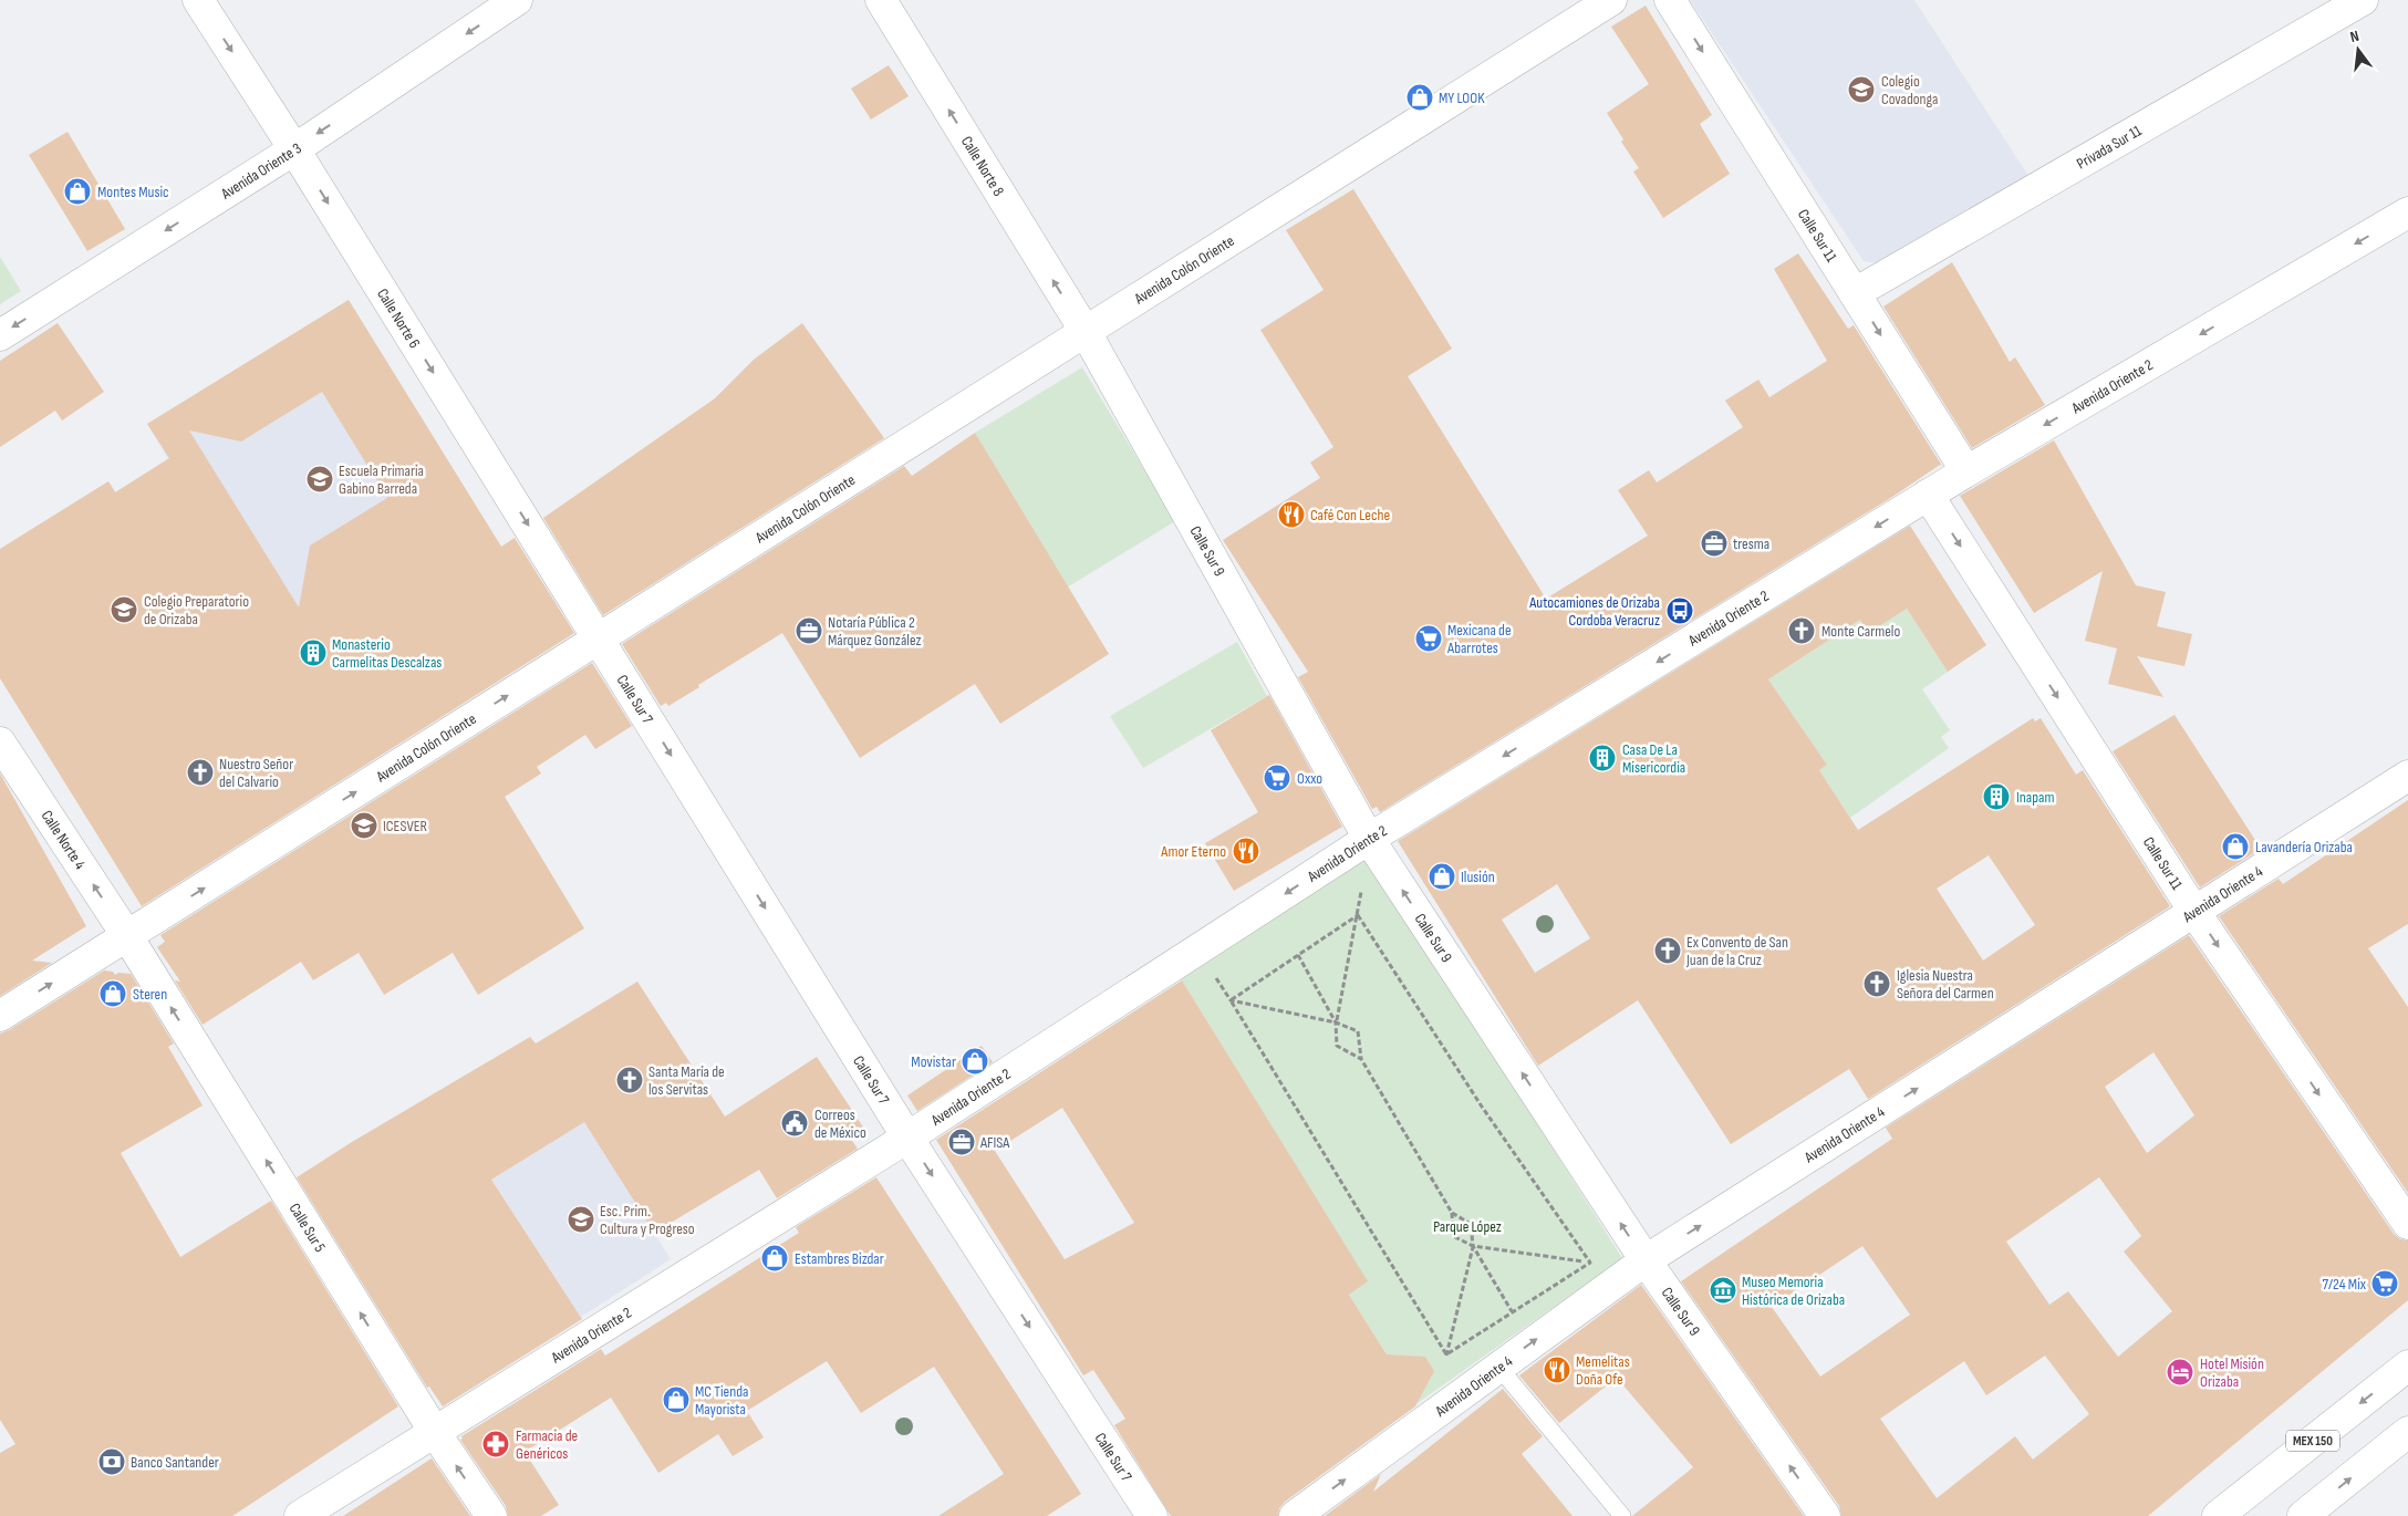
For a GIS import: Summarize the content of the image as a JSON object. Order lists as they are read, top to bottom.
{
  "streets": {
    "street": [
      "Privada Sur 11",
      "Calle Norte 8",
      "Avenida Oriente 3",
      "Calle Sur 11",
      "Avenida Colón Oriente",
      "Calle Norte 6",
      "Avenida Oriente 2",
      "Calle Sur 9",
      "Calle Sur 7",
      "Calle Norte 4",
      "Avenida Oriente 4",
      "Calle Sur 5",
      "MEX 150"
    ]
  },
  "crossings": [
    ["Privada Sur 11", "Calle Sur 11"],
    ["Calle Norte 8", "Avenida Colón Oriente"],
    ["Calle Norte 8", "Calle Sur 9"],
    ["Avenida Oriente 3", "Calle Norte 6"],
    ["Calle Sur 11", "Avenida Oriente 2"],
    ["Calle Sur 11", "Avenida Oriente 4"],
    ["Avenida Colón Oriente", "Calle Norte 6"],
    ["Avenida Colón Oriente", "Calle Sur 9"],
    ["Avenida Colón Oriente", "Calle Sur 7"],
    ["Avenida Colón Oriente", "Calle Norte 4"],
    ["Avenida Colón Oriente", "Calle Sur 5"],
    ["Calle Norte 6", "Calle Sur 7"],
    ["Avenida Oriente 2", "Calle Sur 9"],
    ["Avenida Oriente 2", "Calle Sur 7"],
    ["Avenida Oriente 2", "Calle Sur 5"],
    ["Calle Sur 9", "Avenida Oriente 4"],
    ["Calle Norte 4", "Calle Sur 5"]
  ],
  "one_way": [
    "Calle Norte 8",
    "Avenida Oriente 3",
    "Calle Sur 11",
    "Avenida Colón Oriente",
    "Calle Norte 6",
    "Avenida Oriente 2",
    "Calle Sur 9",
    "Calle Sur 7",
    "Calle Norte 4",
    "Avenida Oriente 4",
    "Calle Sur 5"
  ],
  "parks": ["Parque López"],
  "places": {
    "school or university": [
      "Colegio Covadonga",
      "Escuela Primaria Gabino Barreda",
      "Colegio Preparatorio de Orizaba",
      "ICESVER",
      "Esc. Prim. Cultura y Progreso"
    ],
    "shop": [
      "MY LOOK",
      "Montes Music",
      "Lavandería Orizaba",
      "Ilusión",
      "Steren",
      "Movistar",
      "Estambres Bizdar",
      "MC Tienda Mayorista"
    ],
    "restaurant": ["Café Con Leche", "Amor Eterno", "Memelitas Doña Ofe"],
    "office": ["tresma", "Notaría Pública 2 Márquez González", "AFISA"],
    "bus stop": ["Autocamiones de Orizaba Cordoba Veracruz"],
    "church": [
      "Monte Carmelo",
      "Nuestro Señor del Calvario",
      "Ex Convento de San Juan de la Cruz",
      "Iglesia Nuestra Señora del Carmen",
      "Santa María de los Servitas"
    ],
    "supermarket": ["Mexicana de Abarrotes", "Oxxo", "7/24 Mix"],
    "building": ["Monasterio Carmelitas Descalzas", "Casa De La Misericordia", "Inapam"],
    "public building": ["Correos de México"],
    "museum": ["Museo Memoria Histórica de Orizaba"],
    "hotel": ["Hotel Misión Orizaba"],
    "pharmacy": ["Farmacia de Genéricos"],
    "bank": ["Banco Santander"]
  },
  "north": "top"
}
